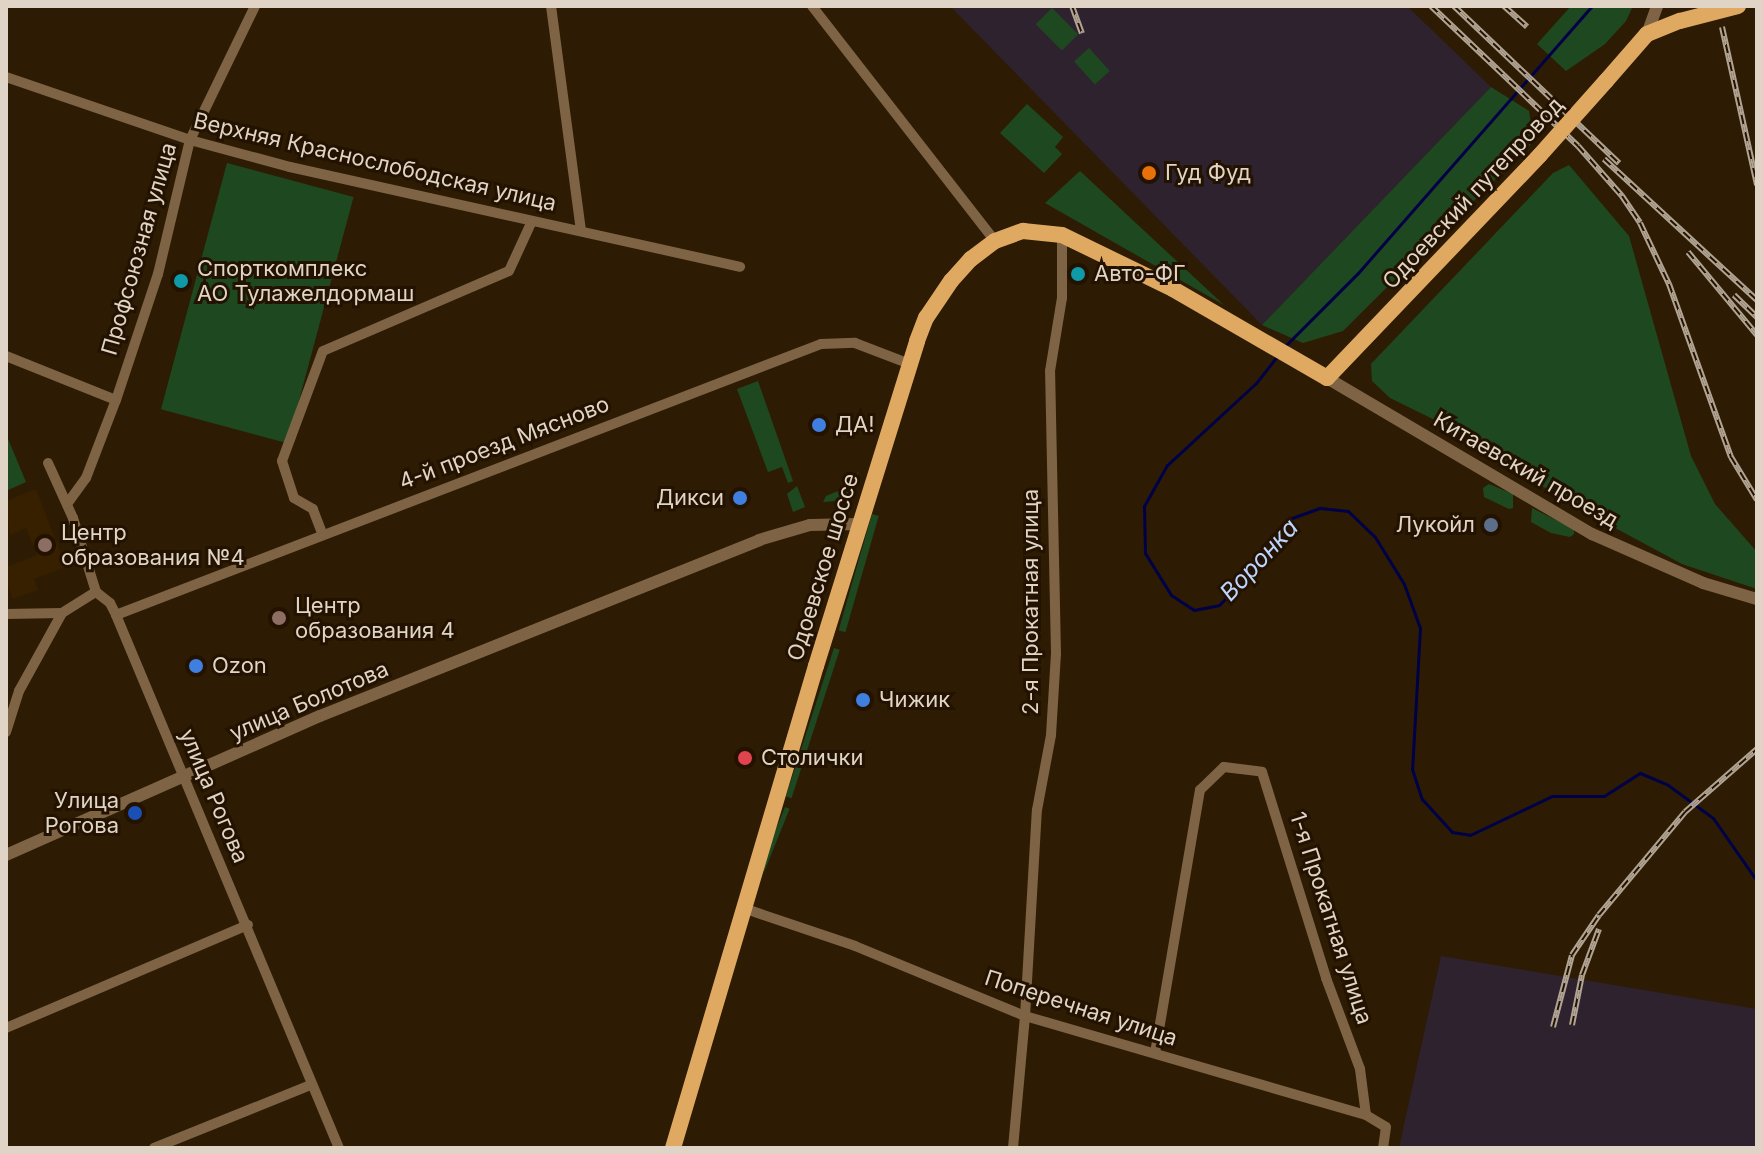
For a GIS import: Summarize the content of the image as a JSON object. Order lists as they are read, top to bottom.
{
  "streets": {
    "main road": ["Одоевский путепровод", "Одоевское шоссе"],
    "street": [
      "Верхняя Краснослободская улица",
      "Профсоюзная улица",
      "4-й проезд Мясново",
      "Китаевский проезд",
      "2-я Прокатная улица",
      "улица Болотова",
      "улица Рогова",
      "1-я Прокатная улица",
      "Поперечная улица"
    ]
  },
  "crossings": [
    ["Верхняя Краснослободская улица", "Профсоюзная улица"],
    ["Одоевский путепровод", "Китаевский проезд"],
    ["Одоевский путепровод", "Одоевское шоссе"],
    ["Профсоюзная улица", "улица Рогова"],
    ["4-й проезд Мясново", "Одоевское шоссе"],
    ["4-й проезд Мясново", "улица Рогова"],
    ["Китаевский проезд", "Одоевское шоссе"],
    ["Одоевское шоссе", "2-я Прокатная улица"],
    ["Одоевское шоссе", "улица Болотова"],
    ["Одоевское шоссе", "Поперечная улица"],
    ["2-я Прокатная улица", "Поперечная улица"],
    ["улица Болотова", "улица Рогова"],
    ["1-я Прокатная улица", "Поперечная улица"]
  ],
  "water": ["Воронка"],
  "places": [
    "Гуд Фуд",
    "Авто-ФГ",
    "Спорткомплекс АО Тулажелдормаш",
    "ДА!",
    "Дикси",
    "Лукойл",
    "Центр образования №4",
    "Центр образования 4",
    "Ozon",
    "Чижик",
    "Столички",
    "Улица Рогова"
  ]
}
